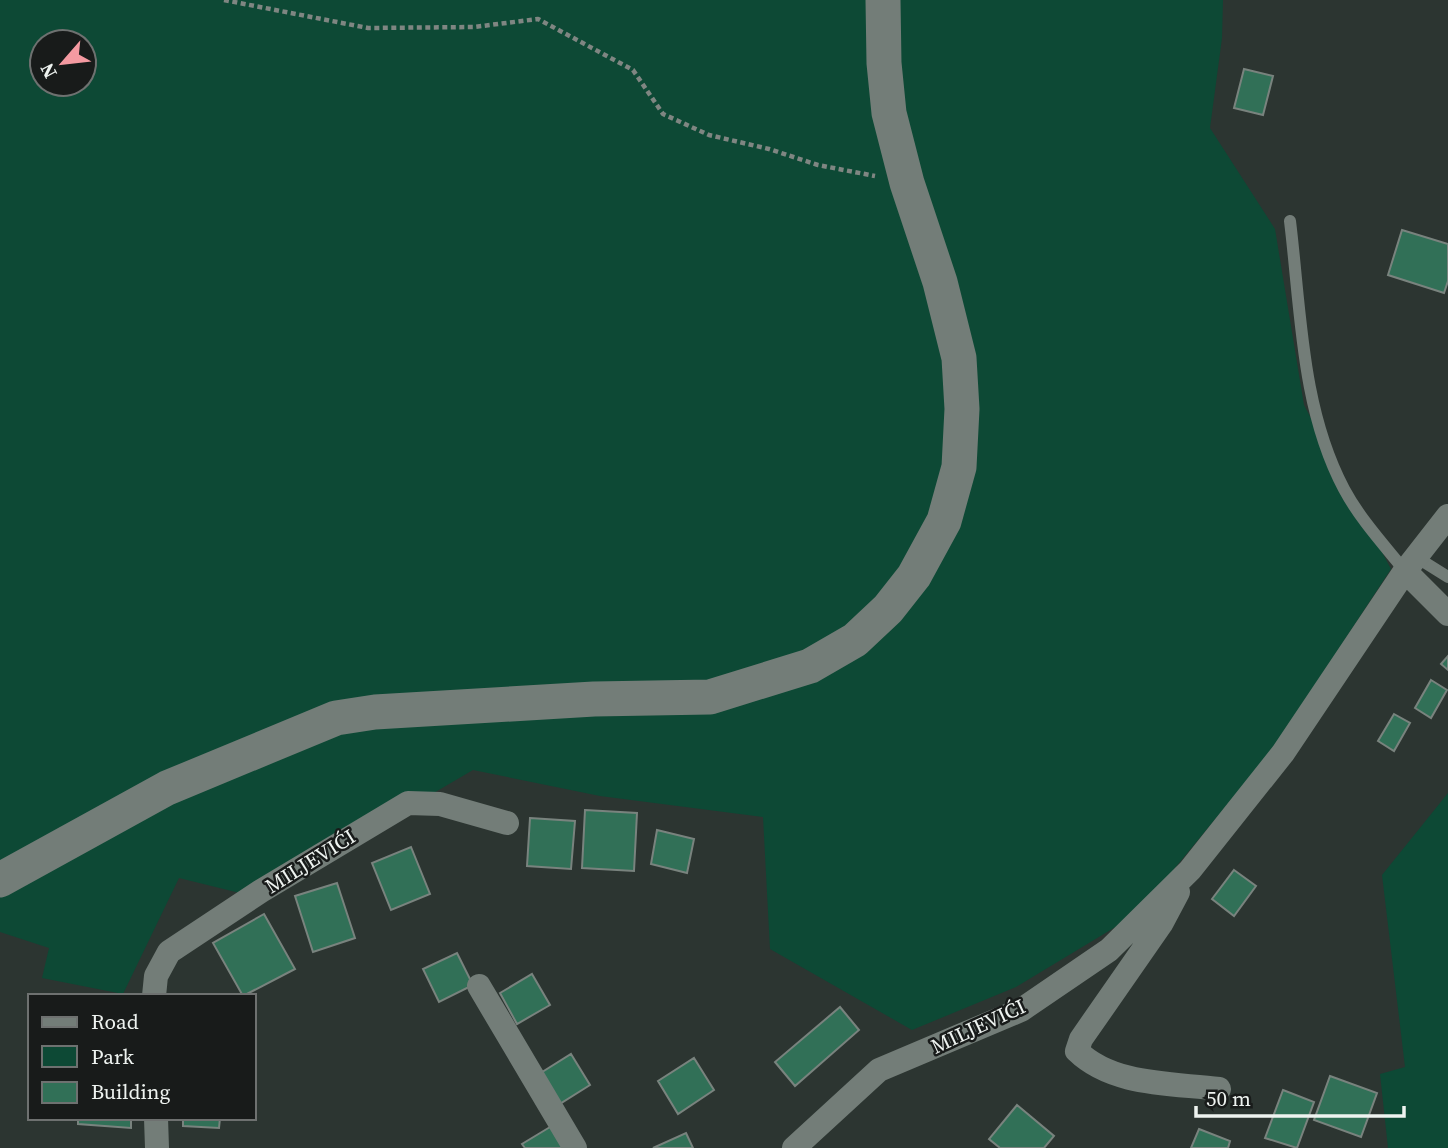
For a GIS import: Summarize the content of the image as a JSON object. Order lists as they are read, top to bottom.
{
  "streets": {
    "street": ["MILJEVIĆI"]
  },
  "legend": ["Road", "Park", "Building"],
  "scale_bar": "50 m",
  "north": "bottom left"
}
